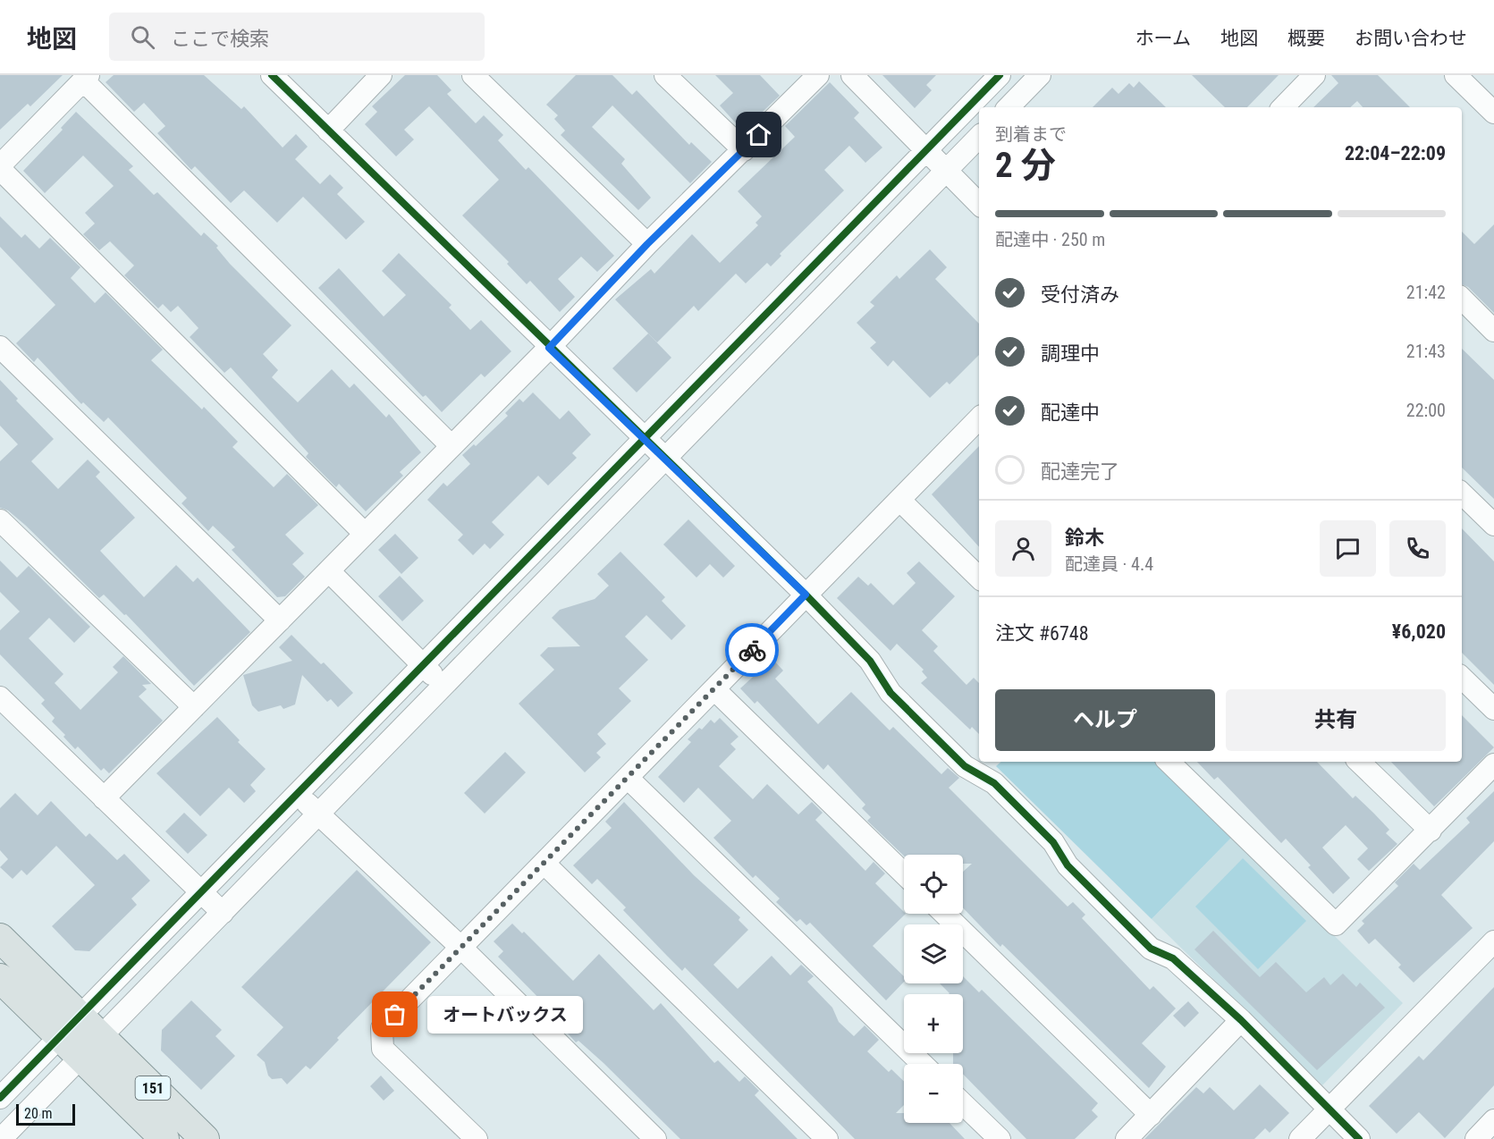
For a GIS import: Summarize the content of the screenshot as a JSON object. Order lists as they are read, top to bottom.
{
  "streets": {
    "main road": ["151"]
  },
  "places": ["オートバックス"],
  "scale_bar": "20 m",
  "page": {
    "header": "地図",
    "search": "ここで検索",
    "nav": [
      "ホーム",
      "地図",
      "概要",
      "お問い合わせ"
    ],
    "heading": ["2 分", "到着まで", "22:04–22:09"],
    "panel": [
      "鈴木",
      "配達員 · 4.4",
      "注文 #6748",
      "¥6,020"
    ],
    "bar": "配達中 · 250 m",
    "list": [
      ["受付済み", "21:42"],
      ["調理中", "21:43"],
      ["配達中", "22:00"],
      "配達完了"
    ],
    "buttons": ["ヘルプ", "共有"],
    "map_buttons": ["+", "−"],
    "bubble": "オートバックス",
    "scale": "20 m"
  }
}
